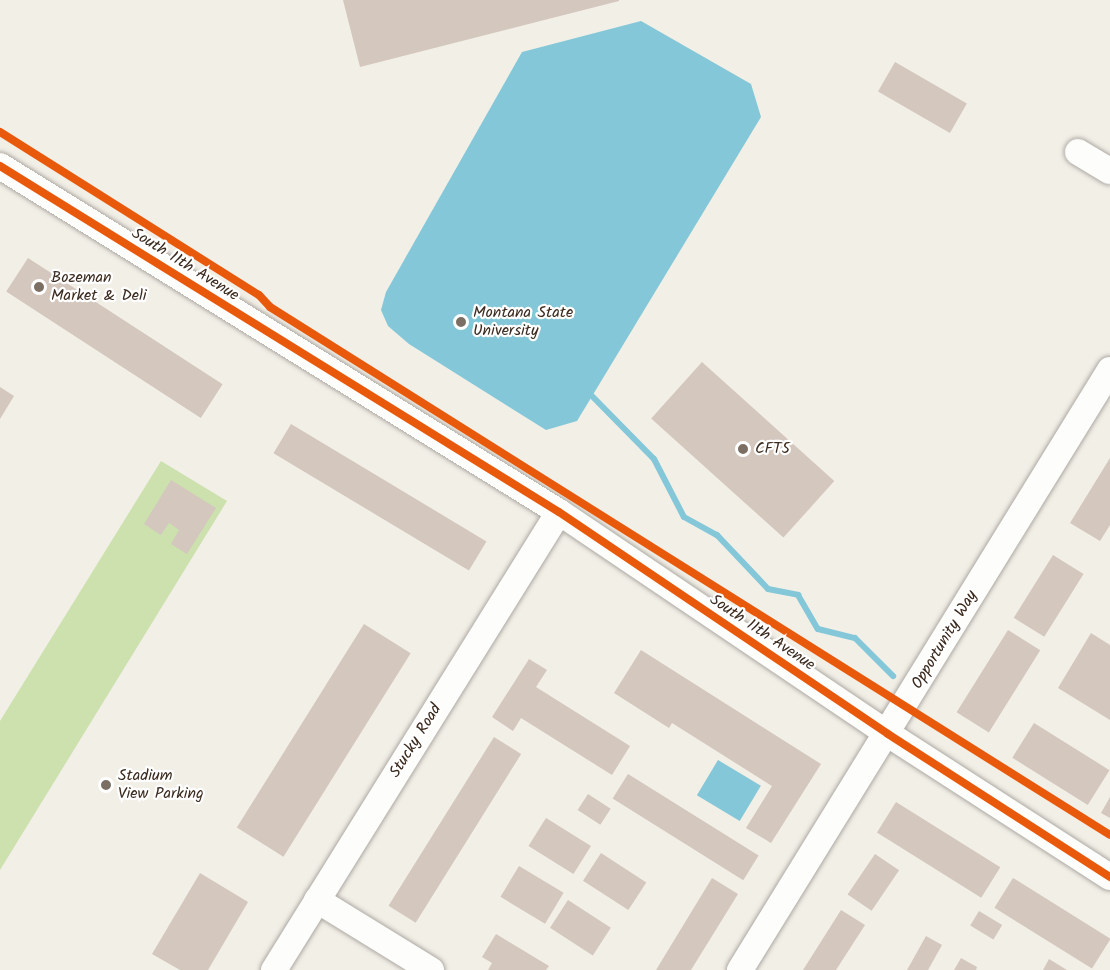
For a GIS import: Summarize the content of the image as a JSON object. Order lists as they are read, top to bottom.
{
  "streets": {
    "street": ["South 11th Avenue", "Opportunity Way", "Stucky Road"]
  },
  "crossings": [
    ["South 11th Avenue", "Opportunity Way"],
    ["South 11th Avenue", "Stucky Road"]
  ],
  "places": [
    "Bozeman Market & Deli",
    "Montana State University",
    "CFT5",
    "Stadium View Parking"
  ]
}
